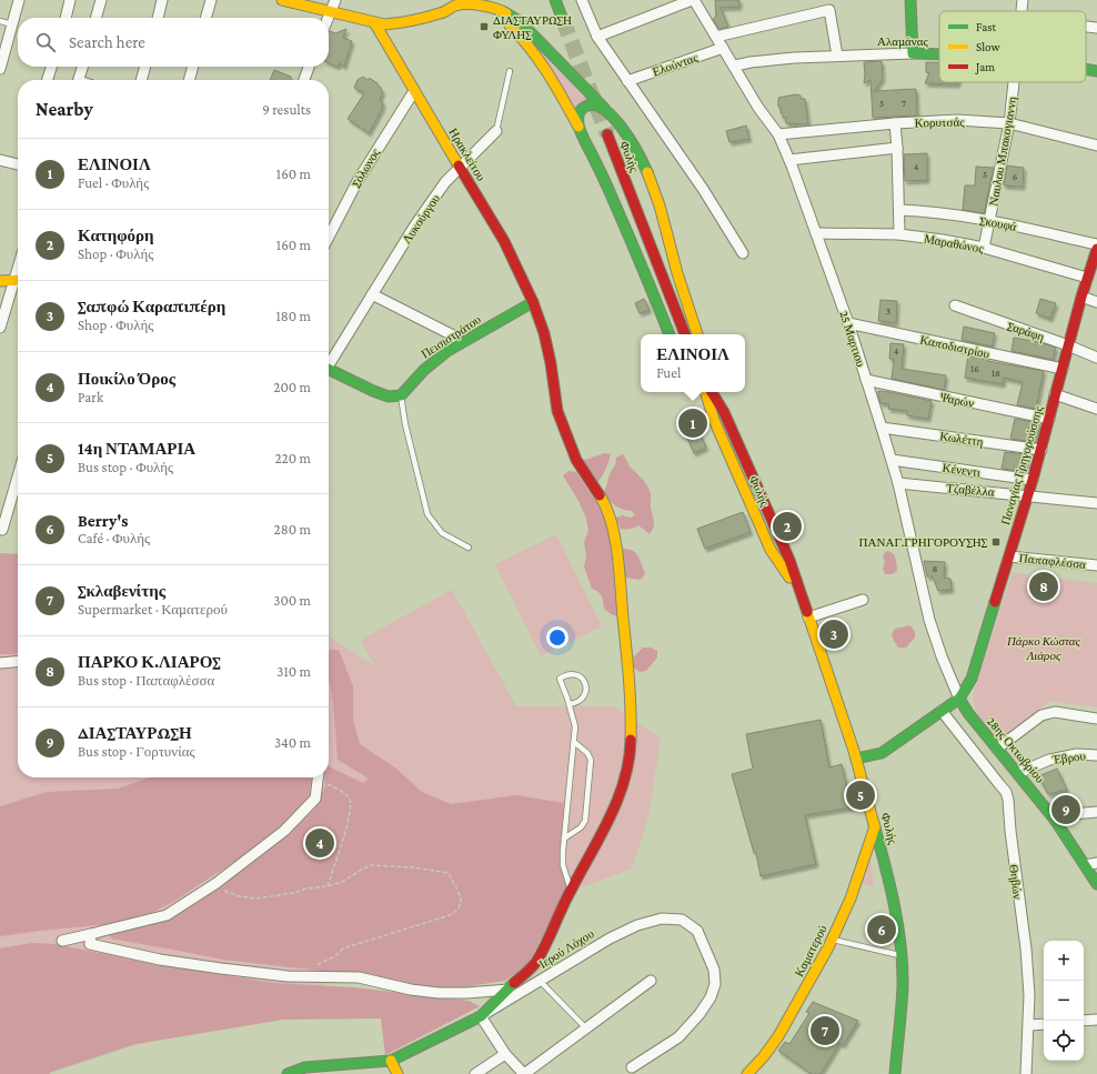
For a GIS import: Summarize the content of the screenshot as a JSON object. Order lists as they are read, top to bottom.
{
  "streets": {
    "street": [
      "Αλαμάνας",
      "Ελούντας",
      "Κορυτσάς",
      "Ναυλου Μπακογιαννη",
      "Ηρακλείτου",
      "Φυλής",
      "Σόλωνος",
      "Λυκούργου",
      "Σκουφά",
      "Μαραθώνος",
      "Σαράφη",
      "Πεισιστράτου",
      "25 Μαρτιου",
      "Καποδιστρίου",
      "Ψαρών",
      "Κωλέττη",
      "Παναγίας Γρηγορούσσης",
      "Κένεντι",
      "Τζαβέλλα",
      "Παπαφλέσσα",
      "28ης Οκτωβρίου",
      "Έβρου",
      "Θηβών",
      "Ιερού Λόχου",
      "Καματερού"
    ]
  },
  "crossings": [
    ["Αλαμάνας", "25 Μαρτιου"],
    ["Ελούντας", "25 Μαρτιου"],
    ["Κορυτσάς", "Ναυλου Μπακογιαννη"],
    ["Κορυτσάς", "25 Μαρτιου"],
    ["Ναυλου Μπακογιαννη", "Σκουφά"],
    ["Ναυλου Μπακογιαννη", "Μαραθώνος"],
    ["Ηρακλείτου", "Σόλωνος"],
    ["Ηρακλείτου", "Λυκούργου"],
    ["Ηρακλείτου", "Πεισιστράτου"],
    ["Ηρακλείτου", "Ιερού Λόχου"],
    ["Φυλής", "Παναγίας Γρηγορούσσης"],
    ["Φυλής", "Καματερού"],
    ["Μαραθώνος", "25 Μαρτιου"],
    ["Μαραθώνος", "Παναγίας Γρηγορούσσης"],
    ["Σαράφη", "Παναγίας Γρηγορούσσης"],
    ["25 Μαρτιου", "Καποδιστρίου"],
    ["25 Μαρτιου", "Ψαρών"],
    ["25 Μαρτιου", "Κωλέττη"],
    ["25 Μαρτιου", "Παναγίας Γρηγορούσσης"],
    ["25 Μαρτιου", "Κένεντι"],
    ["25 Μαρτιου", "Τζαβέλλα"],
    ["25 Μαρτιου", "28ης Οκτωβρίου"],
    ["Καποδιστρίου", "Παναγίας Γρηγορούσσης"],
    ["Ψαρών", "Παναγίας Γρηγορούσσης"],
    ["Κωλέττη", "Παναγίας Γρηγορούσσης"],
    ["Παναγίας Γρηγορούσσης", "Κένεντι"],
    ["Παναγίας Γρηγορούσσης", "Τζαβέλλα"],
    ["Παναγίας Γρηγορούσσης", "Παπαφλέσσα"],
    ["Παναγίας Γρηγορούσσης", "28ης Οκτωβρίου"],
    ["Παναγίας Γρηγορούσσης", "Θηβών"],
    ["28ης Οκτωβρίου", "Έβρου"]
  ],
  "parks": ["Πάρκο Κώστας Λιάρος"],
  "places": {
    "transit": ["ΔΙΑΣΤΑΥΡΩΣΗ ΦΥΛΗΣ", "ΠΑΝΑΓ.ΓΡΗΓΟΡΟΥΣΗΣ"]
  },
  "house_numbers": [
    "5",
    "7",
    "4",
    "5",
    "6",
    "3",
    "4",
    "16",
    "18",
    "8"
  ],
  "legend": ["Fast", "Slow", "Jam"],
  "page": {
    "search": "Search here",
    "heading": ["Nearby", "9 results"],
    "list": [
      {
        "mark": "1",
        "name": "ΕΛΙΝΟΙΛ",
        "note": "Fuel · Φυλής",
        "value": "160 m"
      },
      {
        "mark": "2",
        "name": "Κατηφόρη",
        "note": "Shop · Φυλής",
        "value": "160 m"
      },
      {
        "mark": "3",
        "name": "Σαπφώ Καραπιπέρη",
        "note": "Shop · Φυλής",
        "value": "180 m"
      },
      {
        "mark": "4",
        "name": "Ποικίλο Όρος",
        "note": "Park",
        "value": "200 m"
      },
      {
        "mark": "5",
        "name": "14η ΝΤΑΜΑΡΙΑ",
        "note": "Bus stop · Φυλής",
        "value": "220 m"
      },
      {
        "mark": "6",
        "name": "Berry's",
        "note": "Café · Φυλής",
        "value": "280 m"
      },
      {
        "mark": "7",
        "name": "Σκλαβενίτης",
        "note": "Supermarket · Καματερού",
        "value": "300 m"
      },
      {
        "mark": "8",
        "name": "ΠΑΡΚΟ Κ.ΛΙΑΡΟΣ",
        "note": "Bus stop · Παπαφλέσσα",
        "value": "310 m"
      },
      {
        "mark": "9",
        "name": "ΔΙΑΣΤΑΥΡΩΣΗ",
        "note": "Bus stop · Γορτυνίας",
        "value": "340 m"
      }
    ],
    "popup": ["ΕΛΙΝΟΙΛ", "Fuel"],
    "pins": [
      "1",
      "2",
      "8",
      "3",
      "5",
      "9",
      "4",
      "6",
      "7"
    ],
    "map_buttons": ["+", "−"]
  }
}
